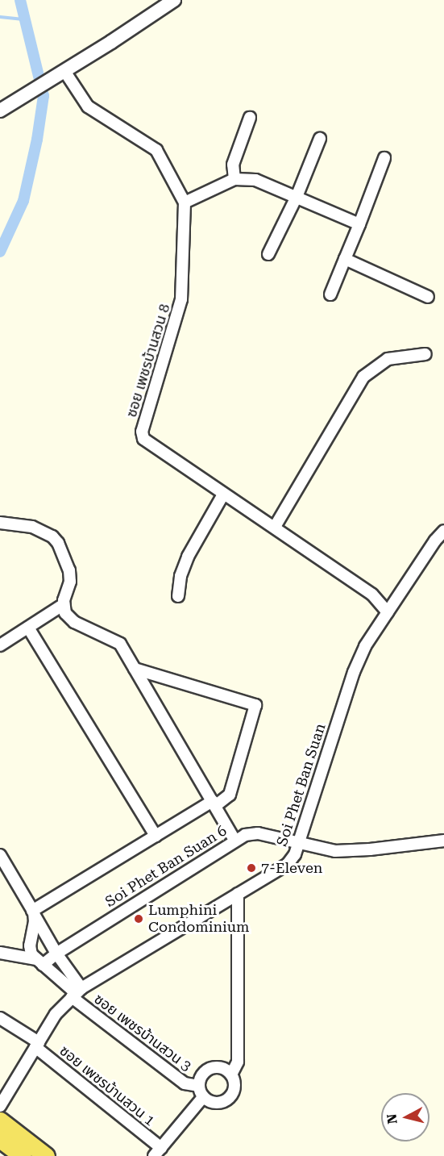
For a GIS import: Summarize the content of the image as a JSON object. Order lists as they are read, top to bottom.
{
  "streets": {
    "street": [
      "ซอย เพชรบ้านสวน 8",
      "Soi Phet Ban Suan",
      "Soi Phet Ban Suan 6",
      "ซอย เพชรบ้านสวน 3",
      "ซอย เพชรบ้านสวน 1"
    ]
  },
  "crossings": [
    ["ซอย เพชรบ้านสวน 8", "Soi Phet Ban Suan"],
    ["Soi Phet Ban Suan", "Soi Phet Ban Suan 6"],
    ["Soi Phet Ban Suan", "ซอย เพชรบ้านสวน 3"],
    ["Soi Phet Ban Suan", "ซอย เพชรบ้านสวน 1"]
  ],
  "places": ["7-Eleven", "Lumphini Condominium"],
  "north": "left"
}
